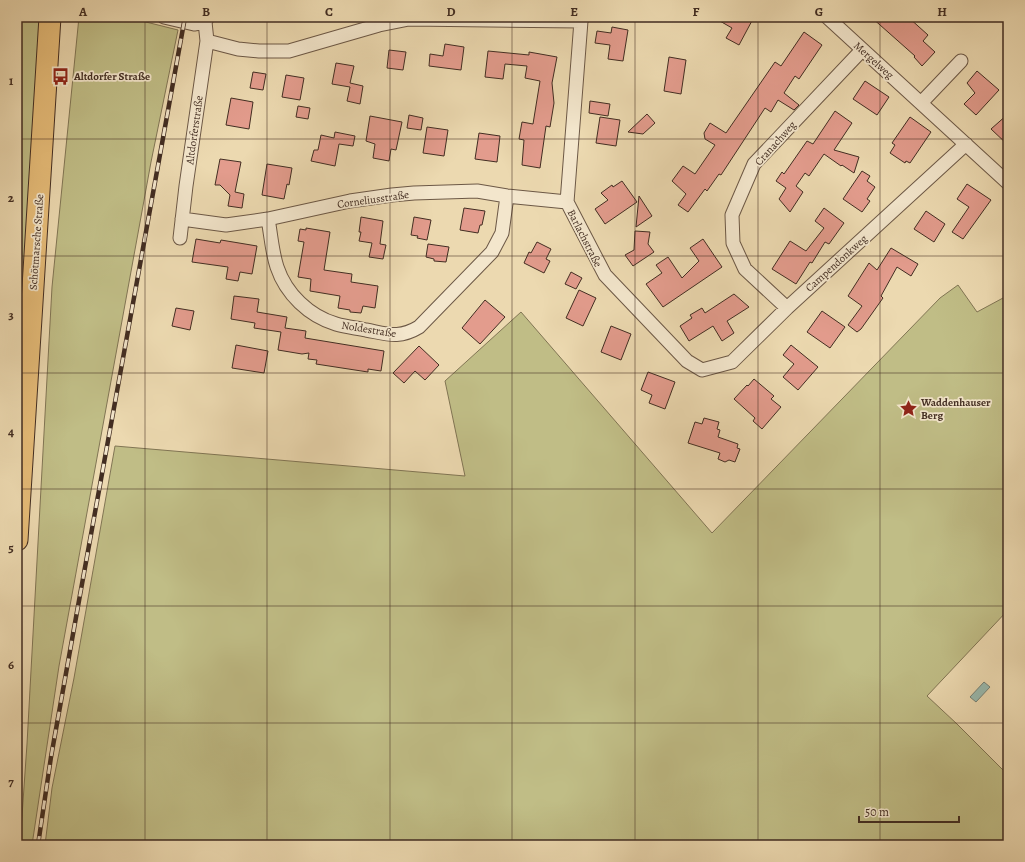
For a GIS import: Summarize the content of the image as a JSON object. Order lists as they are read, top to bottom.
{
  "streets": {
    "main road": ["Schötmarsche Straße"],
    "street": [
      "Mergelweg",
      "Altdorferstraße",
      "Cranachweg",
      "Corneliusstraße",
      "Barlachstraße",
      "Campendonkweg",
      "Noldestraße"
    ]
  },
  "crossings": [
    ["Mergelweg", "Cranachweg"],
    ["Mergelweg", "Campendonkweg"],
    ["Altdorferstraße", "Corneliusstraße"],
    ["Cranachweg", "Campendonkweg"],
    ["Corneliusstraße", "Barlachstraße"],
    ["Corneliusstraße", "Noldestraße"],
    ["Barlachstraße", "Campendonkweg"]
  ],
  "places": {
    "bus stop": ["Altdorfer Straße"],
    "place": ["Waddenhauser Berg"]
  },
  "scale_bar": "50 m",
  "grid": {
    "columns": [
      "A",
      "B",
      "C",
      "D",
      "E",
      "F",
      "G",
      "H"
    ],
    "rows": [
      "1",
      "2",
      "3",
      "4",
      "5",
      "6",
      "7"
    ]
  }
}
